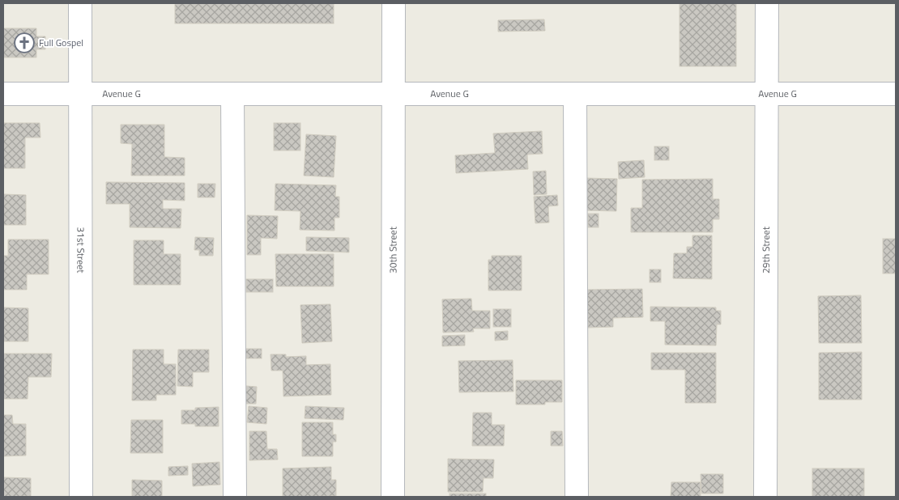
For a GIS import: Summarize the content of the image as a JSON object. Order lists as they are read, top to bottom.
{
  "streets": {
    "street": [
      "Avenue G",
      "31st Street",
      "30th Street",
      "29th Street"
    ]
  },
  "crossings": [
    ["Avenue G", "31st Street"],
    ["Avenue G", "30th Street"],
    ["Avenue G", "29th Street"]
  ],
  "places": {
    "church": ["Full Gospel"]
  }
}
